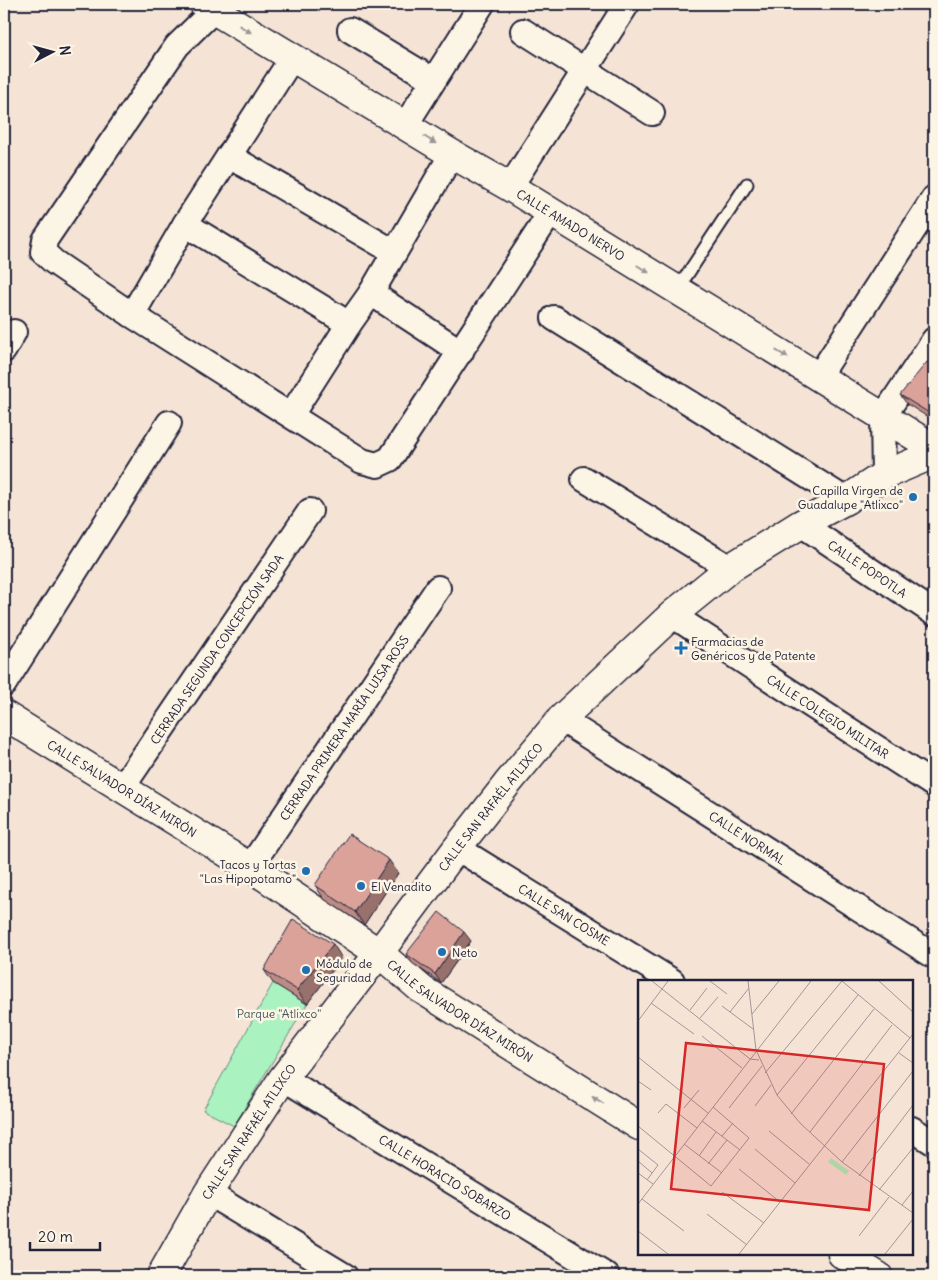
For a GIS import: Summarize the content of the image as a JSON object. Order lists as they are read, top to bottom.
{
  "streets": {
    "street": [
      "CALLE AMADO NERVO",
      "CALLE POPOTLA",
      "CERRADA SEGUNDA CONCEPCIÓN SADA",
      "CALLE COLEGIO MILITAR",
      "CERRADA PRIMERA MARÍA LUISA ROSS",
      "CALLE SALVADOR DÍAZ MIRÓN",
      "CALLE SAN RAFAÉL ATLIXCO",
      "CALLE NORMAL",
      "CALLE SAN COSME",
      "CALLE HORACIO SOBARZO"
    ]
  },
  "crossings": [
    ["CALLE POPOTLA", "CALLE SAN RAFAÉL ATLIXCO"],
    ["CERRADA SEGUNDA CONCEPCIÓN SADA", "CALLE SALVADOR DÍAZ MIRÓN"],
    ["CALLE COLEGIO MILITAR", "CALLE SAN RAFAÉL ATLIXCO"],
    ["CERRADA PRIMERA MARÍA LUISA ROSS", "CALLE SALVADOR DÍAZ MIRÓN"],
    ["CALLE SALVADOR DÍAZ MIRÓN", "CALLE SAN RAFAÉL ATLIXCO"],
    ["CALLE SAN RAFAÉL ATLIXCO", "CALLE NORMAL"],
    ["CALLE SAN RAFAÉL ATLIXCO", "CALLE SAN COSME"],
    ["CALLE SAN RAFAÉL ATLIXCO", "CALLE HORACIO SOBARZO"]
  ],
  "one_way": ["CALLE SALVADOR DÍAZ MIRÓN"],
  "parks": ["Parque \"Atlixco\""],
  "places": {
    "other": [
      "Capilla Virgen de Guadalupe \"Atlixco\"",
      "Tacos y Tortas \"Las Hipopotamo\"",
      "El Venadito",
      "Neto",
      "Módulo de Seguridad"
    ],
    "health": ["Farmacias de Genéricos y de Patente"]
  },
  "scale_bar": "20 m",
  "north": "right"
}
